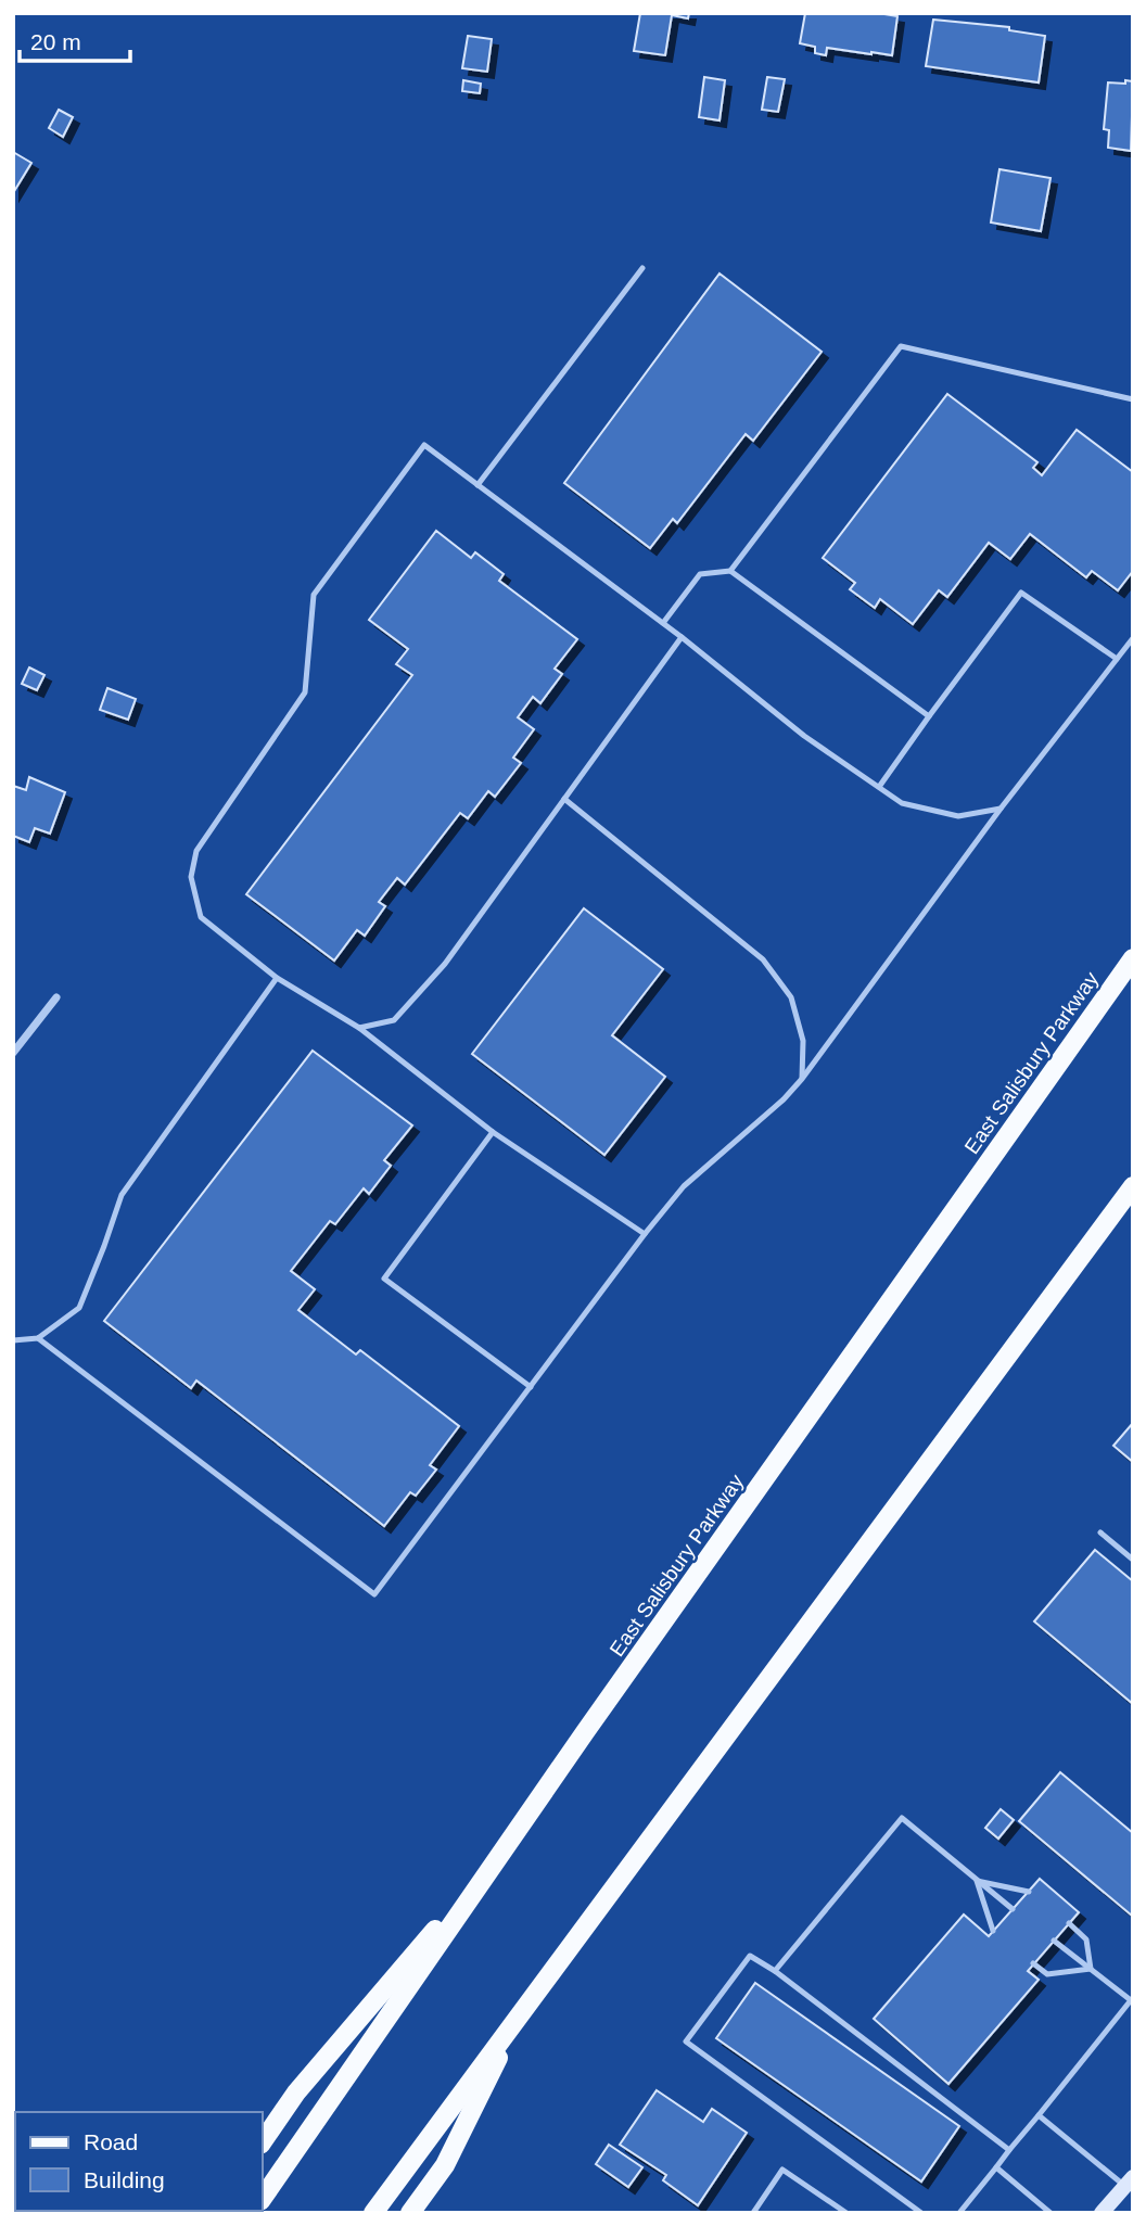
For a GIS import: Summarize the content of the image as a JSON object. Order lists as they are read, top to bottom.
{
  "streets": {
    "main road": ["East Salisbury Parkway"]
  },
  "legend": ["Road", "Building"],
  "scale_bar": "20 m"
}
